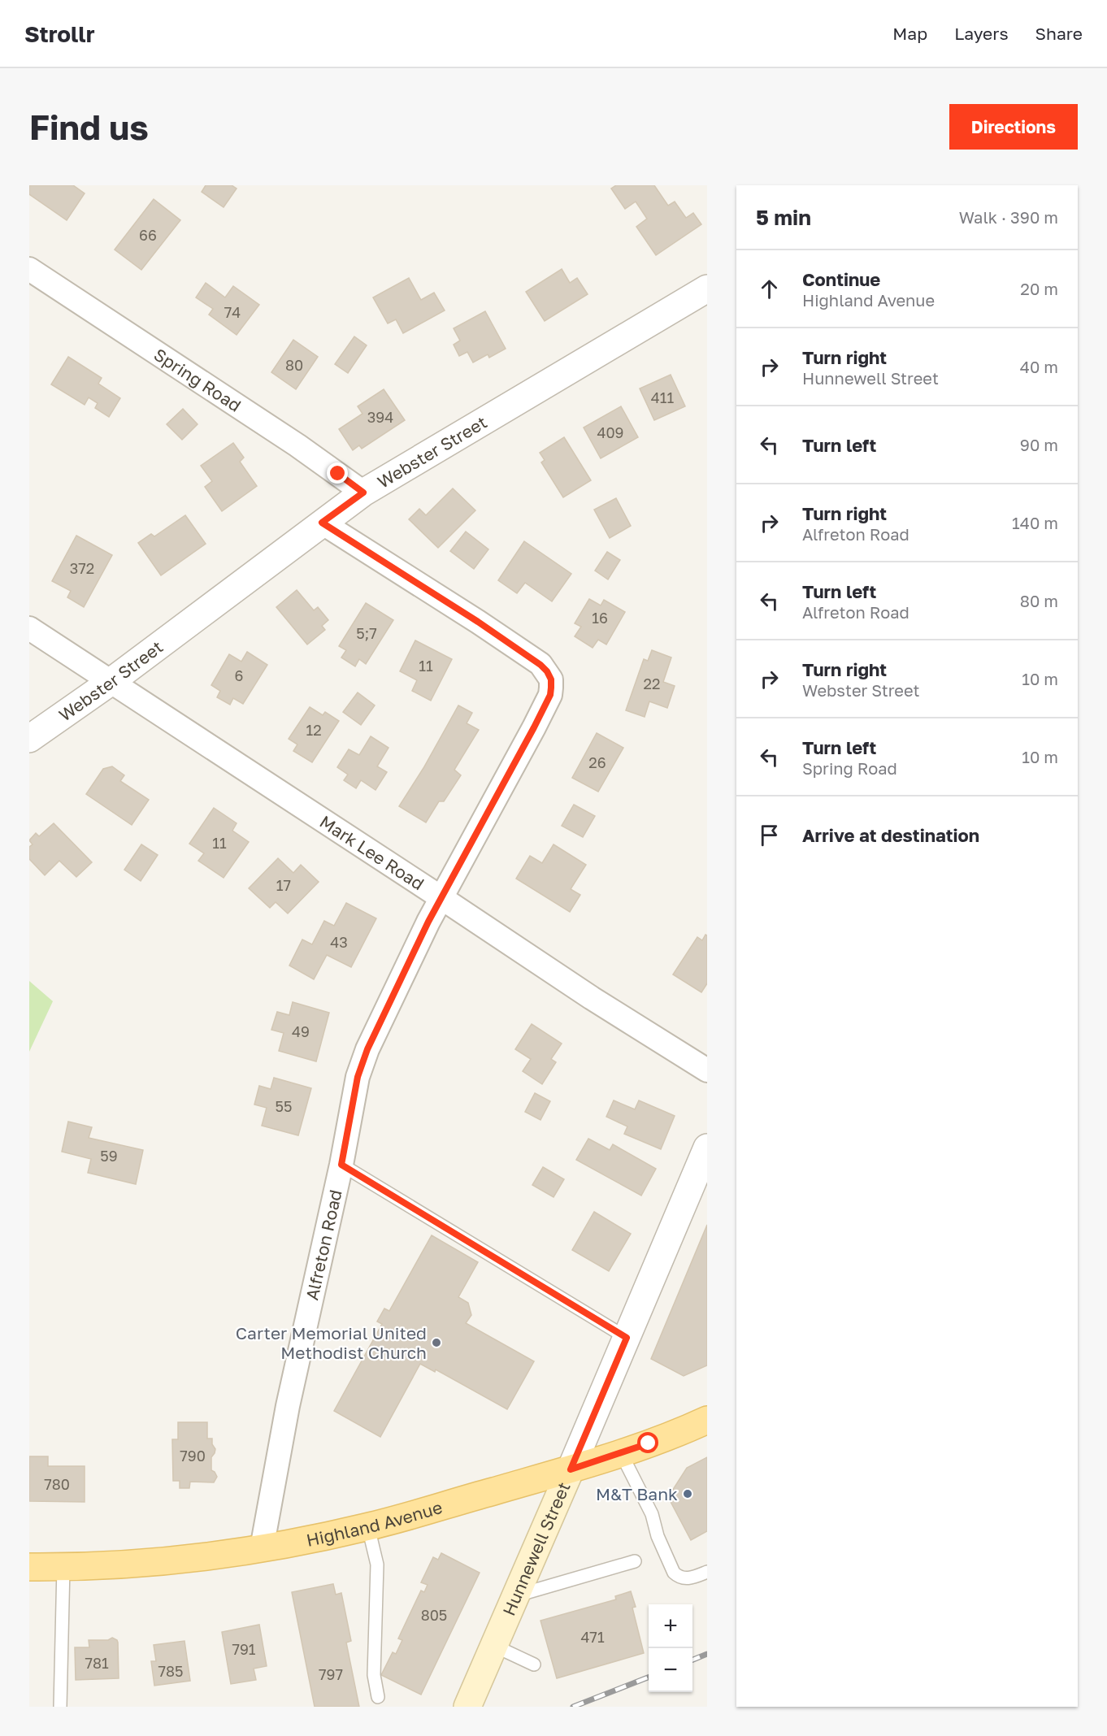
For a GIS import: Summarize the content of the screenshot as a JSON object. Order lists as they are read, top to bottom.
{
  "streets": {
    "main road": ["Highland Avenue", "Hunnewell Street"],
    "street": [
      "Spring Road",
      "Webster Street",
      "Mark Lee Road",
      "Alfreton Road"
    ]
  },
  "crossings": [
    ["Spring Road", "Webster Street"],
    ["Webster Street", "Mark Lee Road"],
    ["Webster Street", "Alfreton Road"],
    ["Mark Lee Road", "Alfreton Road"],
    ["Alfreton Road", "Highland Avenue"],
    ["Highland Avenue", "Hunnewell Street"]
  ],
  "places": ["Carter Memorial United Methodist Church", "M&T Bank"],
  "house_numbers": [
    "66",
    "74",
    "80",
    "411",
    "394",
    "409",
    "372",
    "16",
    "5;7",
    "11",
    "6",
    "22",
    "12",
    "26",
    "11",
    "17",
    "43",
    "49",
    "55",
    "59",
    "790",
    "780",
    "805",
    "471",
    "791",
    "781",
    "785",
    "797"
  ],
  "page": {
    "header": "Strollr",
    "nav": ["Map", "Layers", "Share"],
    "buttons": "Directions",
    "title": "Find us",
    "heading": ["5 min", "Walk · 390 m"],
    "list": [
      ["Continue", "Highland Avenue", "20 m"],
      ["Turn right", "Hunnewell Street", "40 m"],
      ["Turn left", "90 m"],
      ["Turn right", "Alfreton Road", "140 m"],
      ["Turn left", "Alfreton Road", "80 m"],
      ["Turn right", "Webster Street", "10 m"],
      ["Turn left", "Spring Road", "10 m"],
      "Arrive at destination"
    ],
    "map_buttons": ["+", "−"]
  }
}
